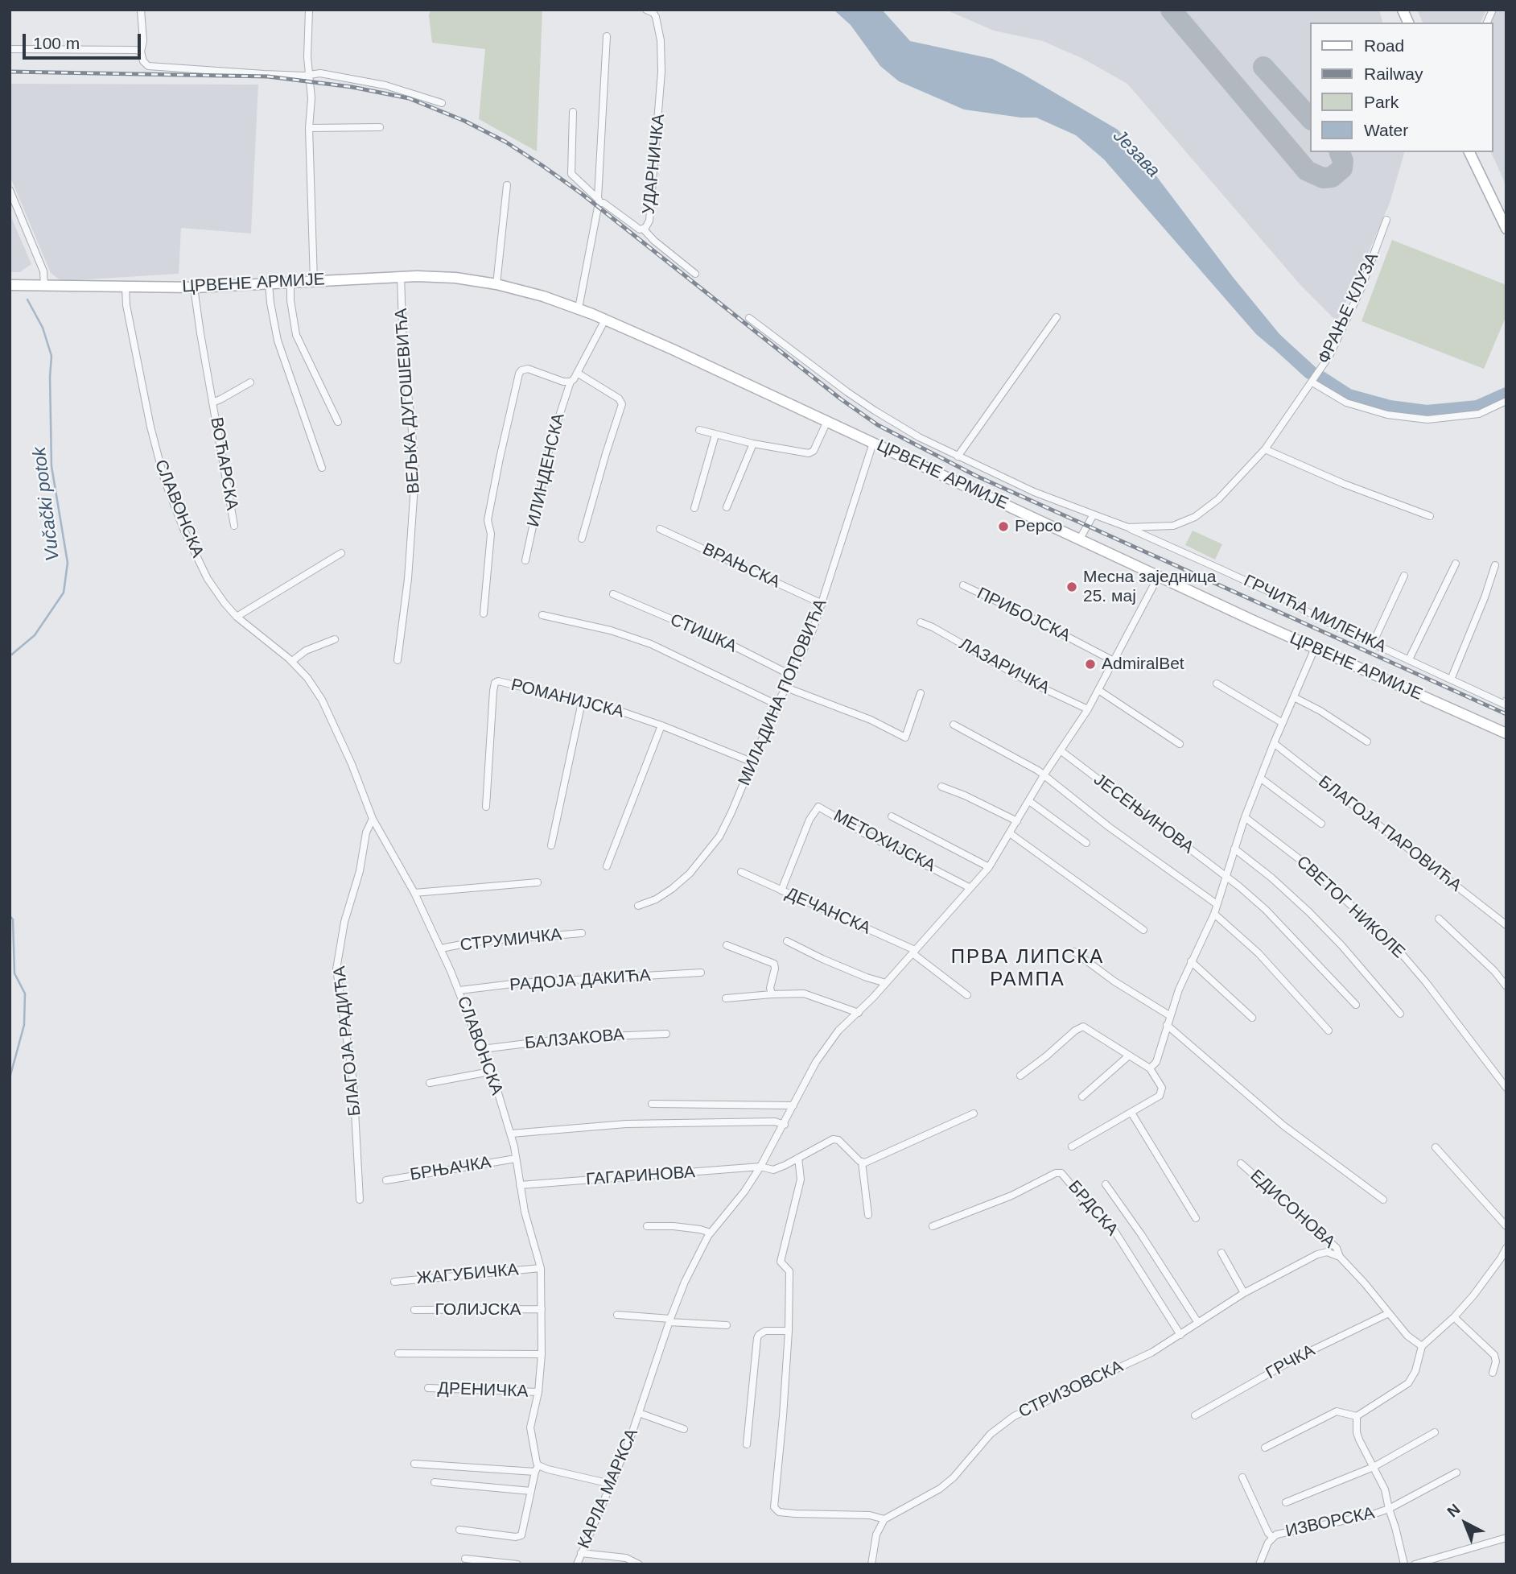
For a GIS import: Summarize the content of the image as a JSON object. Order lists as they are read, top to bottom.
{
  "streets": {
    "main road": ["ЦРВЕНЕ АРМИЈЕ"],
    "street": [
      "УДАРНИЧКА",
      "ФРАЊЕ КЛУЗА",
      "ВЕЉКА ДУГОШЕВИЋА",
      "ВОЋАРСКА",
      "ИЛИНДЕНСКА",
      "СЛАВОНСКА",
      "ВРАЊСКА",
      "ГРЧИЋА МИЛЕНКА",
      "ПРИБОЈСКА",
      "СТИШКА",
      "ЛАЗАРИЧКА",
      "МИЛАДИНА ПОПОВИЋА",
      "РОМАНИЈСКА",
      "ЈЕСЕЊИНОВА",
      "БЛАГОЈА ПАРОВИЋА",
      "МЕТОХИЈСКА",
      "СВЕТОГ НИКОЛЕ",
      "ДЕЧАНСКА",
      "СТРУМИЧКА",
      "РАДОЈА ДАКИЋА",
      "БАЛЗАКОВА",
      "БЛАГОЈА РАДИЋА",
      "БРЊАЧКА",
      "ГАГАРИНОВА",
      "БРДСКА",
      "ЕДИСОНОВА",
      "ЖАГУБИЧКА",
      "ГОЛИЈСКА",
      "ГРЧКА",
      "СТРИЗОВСКА",
      "ДРЕНИЧКА",
      "КАРЛА МАРКСА",
      "ИЗВОРСКА"
    ]
  },
  "crossings": [
    ["ЦРВЕНЕ АРМИЈЕ", "ВЕЉКА ДУГОШЕВИЋА"],
    ["ЦРВЕНЕ АРМИЈЕ", "ВОЋАРСКА"],
    ["ЦРВЕНЕ АРМИЈЕ", "ИЛИНДЕНСКА"],
    ["ЦРВЕНЕ АРМИЈЕ", "СЛАВОНСКА"],
    ["ЦРВЕНЕ АРМИЈЕ", "МИЛАДИНА ПОПОВИЋА"],
    ["ЦРВЕНЕ АРМИЈЕ", "КАРЛА МАРКСА"],
    ["ФРАЊЕ КЛУЗА", "ГРЧИЋА МИЛЕНКА"],
    ["СЛАВОНСКА", "СТРУМИЧКА"],
    ["СЛАВОНСКА", "РАДОЈА ДАКИЋА"],
    ["СЛАВОНСКА", "БАЛЗАКОВА"],
    ["СЛАВОНСКА", "БЛАГОЈА РАДИЋА"],
    ["СЛАВОНСКА", "БРЊАЧКА"],
    ["СЛАВОНСКА", "ГАГАРИНОВА"],
    ["СЛАВОНСКА", "ЖАГУБИЧКА"],
    ["СЛАВОНСКА", "ГОЛИЈСКА"],
    ["СЛАВОНСКА", "ДРЕНИЧКА"],
    ["ВРАЊСКА", "МИЛАДИНА ПОПОВИЋА"],
    ["ПРИБОЈСКА", "КАРЛА МАРКСА"],
    ["СТИШКА", "МИЛАДИНА ПОПОВИЋА"],
    ["ЛАЗАРИЧКА", "КАРЛА МАРКСА"],
    ["МИЛАДИНА ПОПОВИЋА", "РОМАНИЈСКА"],
    ["ЈЕСЕЊИНОВА", "КАРЛА МАРКСА"],
    ["МЕТОХИЈСКА", "ДЕЧАНСКА"],
    ["МЕТОХИЈСКА", "КАРЛА МАРКСА"],
    ["ДЕЧАНСКА", "КАРЛА МАРКСА"],
    ["ГАГАРИНОВА", "КАРЛА МАРКСА"],
    ["БРДСКА", "СТРИЗОВСКА"],
    ["ЕДИСОНОВА", "СТРИЗОВСКА"]
  ],
  "districts": ["ПРВА ЛИПСКА РАМПА"],
  "water": ["Језава", "Vučački potok"],
  "places": ["Pepco", "Месна заједница 25. мај", "AdmiralBet"],
  "legend": [
    "Road",
    "Railway",
    "Park",
    "Water"
  ],
  "scale_bar": "100 m",
  "north": "top left"
}
